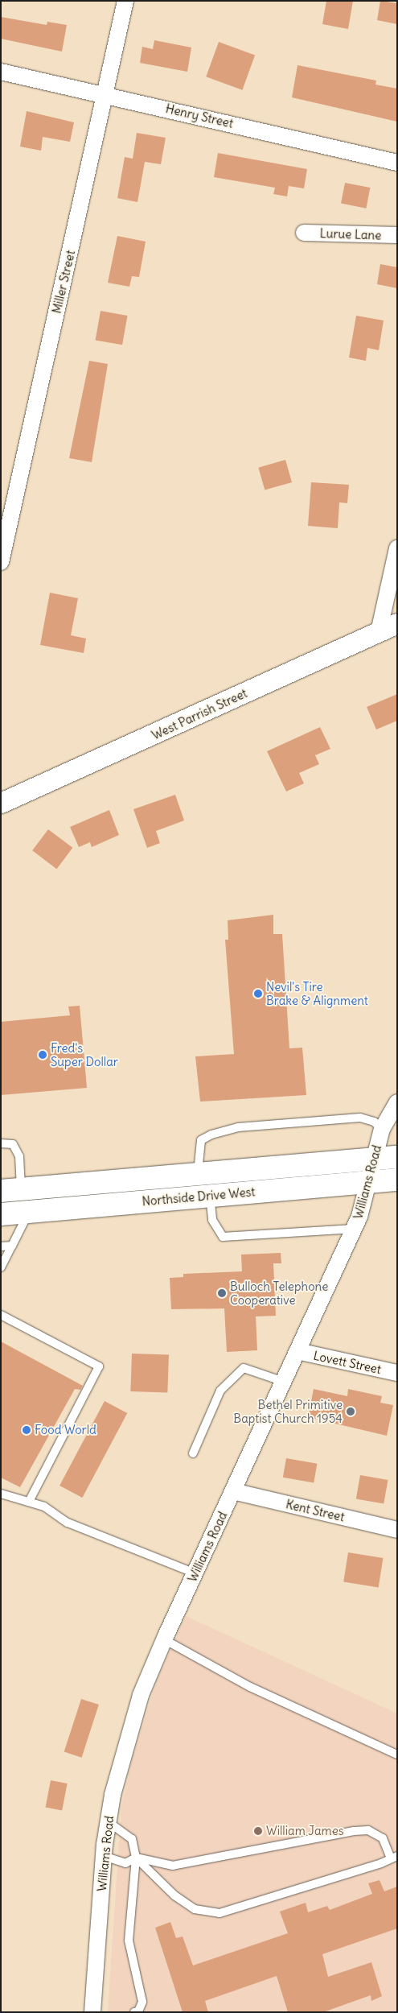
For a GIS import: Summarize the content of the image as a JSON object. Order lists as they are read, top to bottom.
{
  "streets": {
    "main road": ["Northside Drive West"],
    "street": [
      "Henry Street",
      "Lurue Lane",
      "Miller Street",
      "West Parrish Street",
      "Williams Road",
      "Lovett Street",
      "Kent Street"
    ]
  },
  "crossings": [
    ["Henry Street", "Miller Street"],
    ["Williams Road", "Northside Drive West"],
    ["Williams Road", "Lovett Street"],
    ["Williams Road", "Kent Street"]
  ],
  "places": [
    "Nevil's Tire Brake & Alignment",
    "Fred's Super Dollar",
    "Bulloch Telephone Cooperative",
    "Bethel Primitive Baptist Church 1954",
    "Food World",
    "William James"
  ]
}
